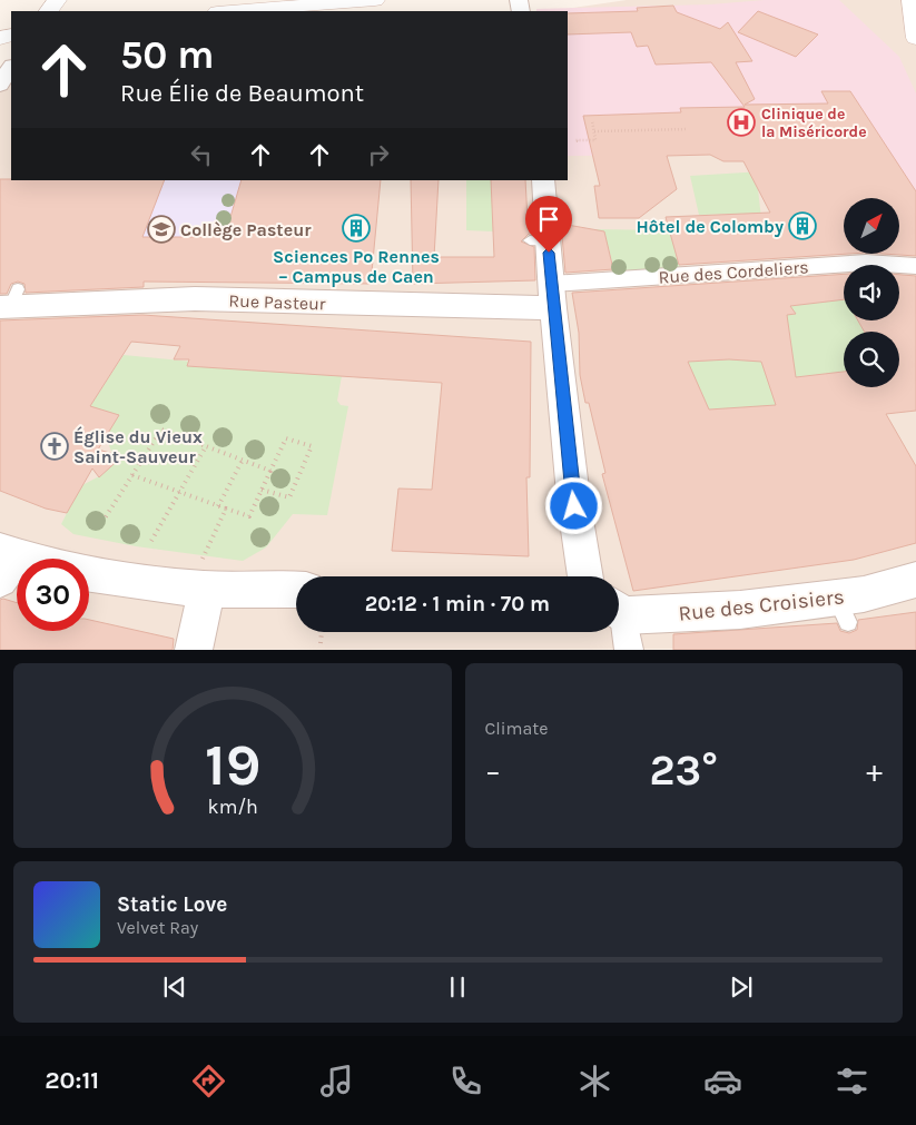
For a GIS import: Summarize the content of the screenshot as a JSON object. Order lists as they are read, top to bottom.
{
  "streets": {
    "street": ["Rue des Cordeliers", "Rue Pasteur", "Rue des Croisiers"]
  },
  "crossings": [
    ["Rue des Cordeliers", "Rue Pasteur"]
  ],
  "places": {
    "hospital": ["Clinique de la Miséricorde"],
    "building": ["Hôtel de Colomby", "Sciences Po Rennes – Campus de Caen"],
    "school or university": ["Collège Pasteur"],
    "church": ["Église du Vieux Saint-Sauveur"]
  },
  "north": "top right",
  "page": {
    "turn": ["50 m", "Rue Élie de Beaumont"],
    "limit": "30",
    "trip": "20:12 · 1 min · 70 m",
    "tile": "Climate",
    "heat": ["−", "23°", "+"],
    "song": ["Static Love", "Velvet Ray"],
    "tabs": "20:11",
    "gauge": ["19", "km/h"]
  }
}
